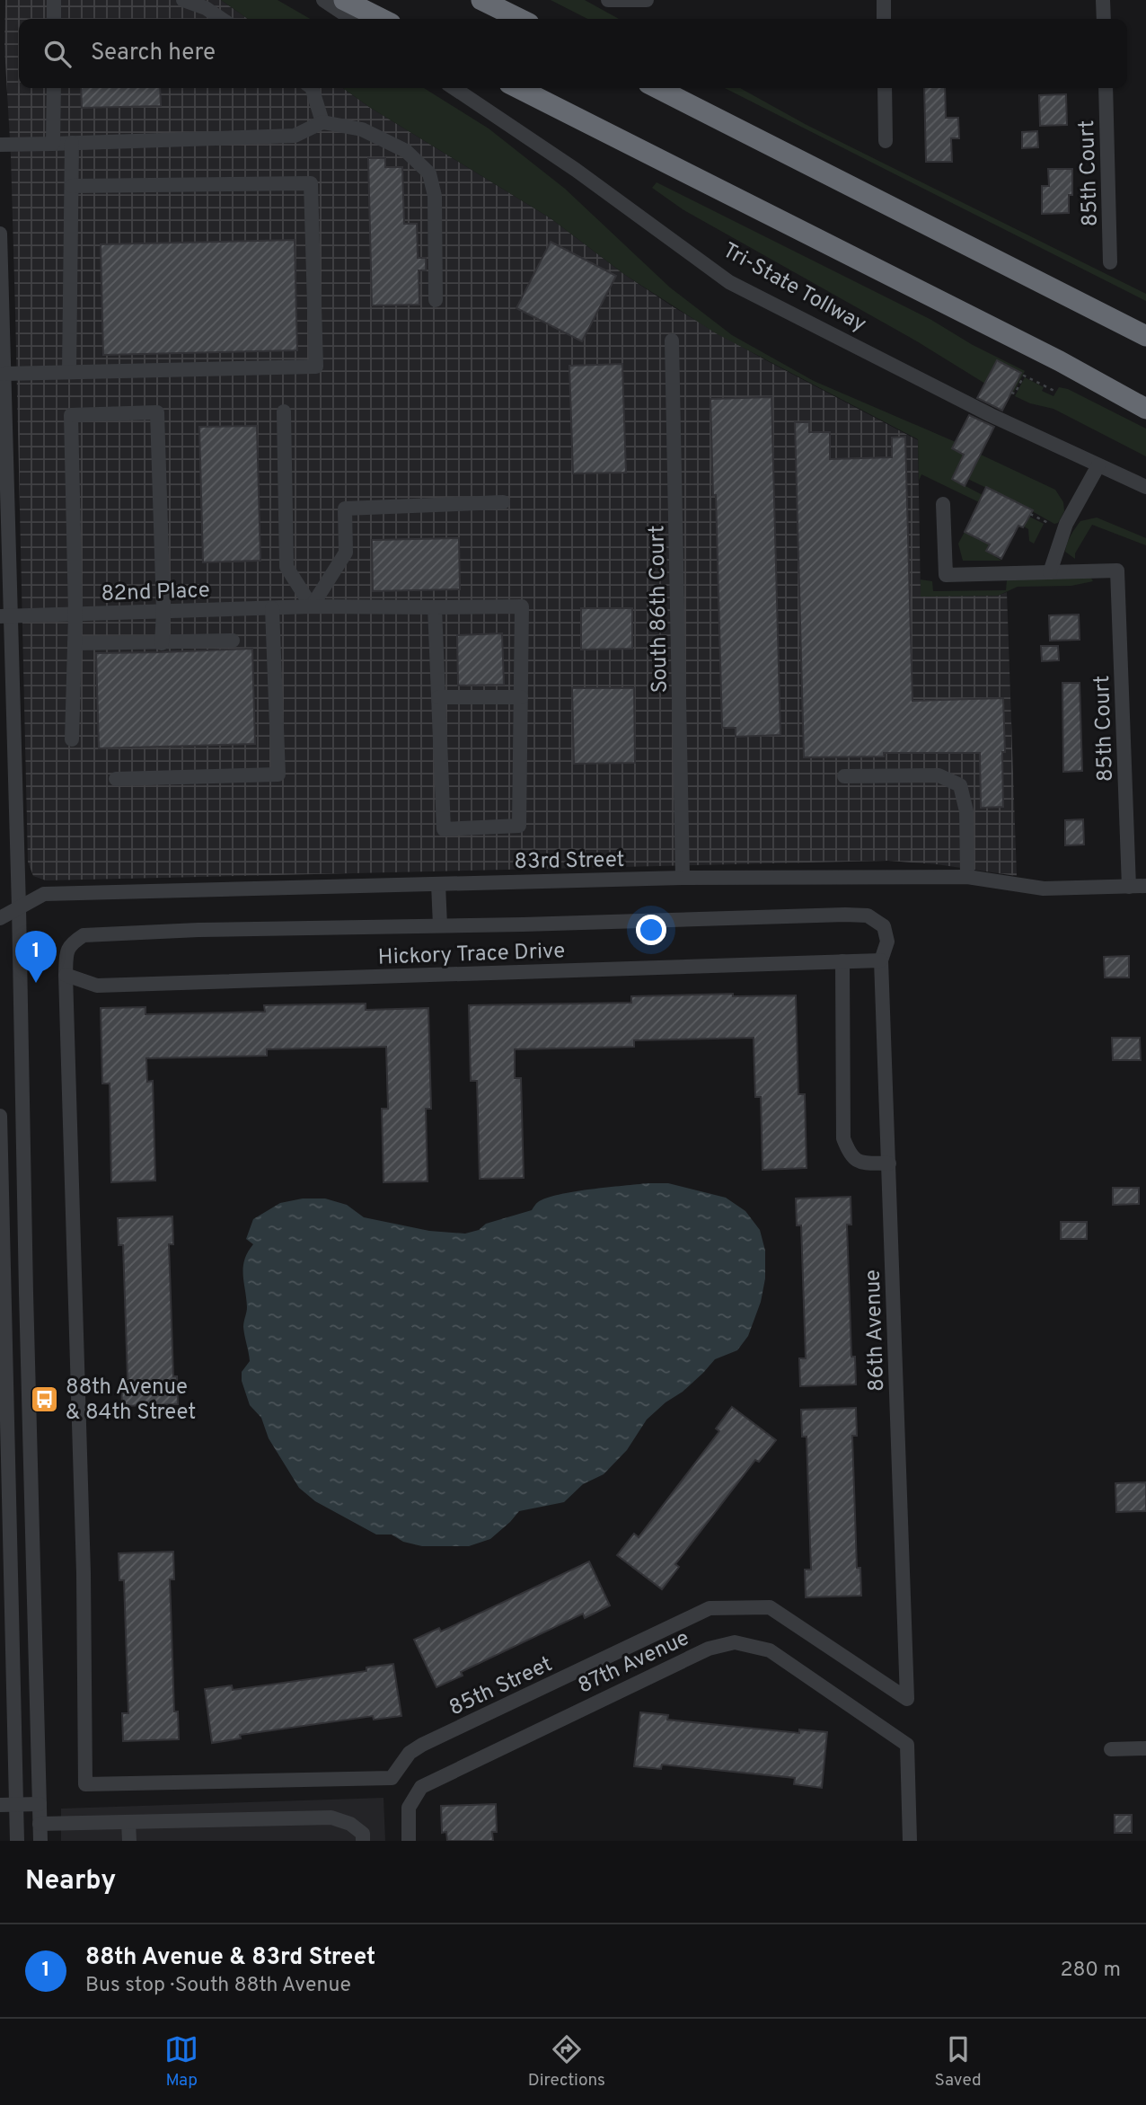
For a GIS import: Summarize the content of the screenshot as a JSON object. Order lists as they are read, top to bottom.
{
  "streets": {
    "street": [
      "85th Court",
      "Tri-State Tollway",
      "82nd Place",
      "South 86th Court",
      "83rd Street",
      "Hickory Trace Drive",
      "86th Avenue",
      "87th Avenue",
      "85th Street"
    ]
  },
  "crossings": [
    ["85th Court", "83rd Street"],
    ["South 86th Court", "83rd Street"],
    ["Hickory Trace Drive", "86th Avenue"],
    ["Hickory Trace Drive", "85th Street"],
    ["86th Avenue", "85th Street"]
  ],
  "places": {
    "bus stop": ["88th Avenue & 84th Street"]
  },
  "page": {
    "search": "Search here",
    "pins": "1",
    "heading": "Nearby",
    "list": [
      {
        "mark": "1",
        "name": "88th Avenue & 83rd Street",
        "note": "Bus stop · South 88th Avenue",
        "value": "280 m"
      }
    ],
    "nav": ["Map", "Directions", "Saved"]
  }
}
